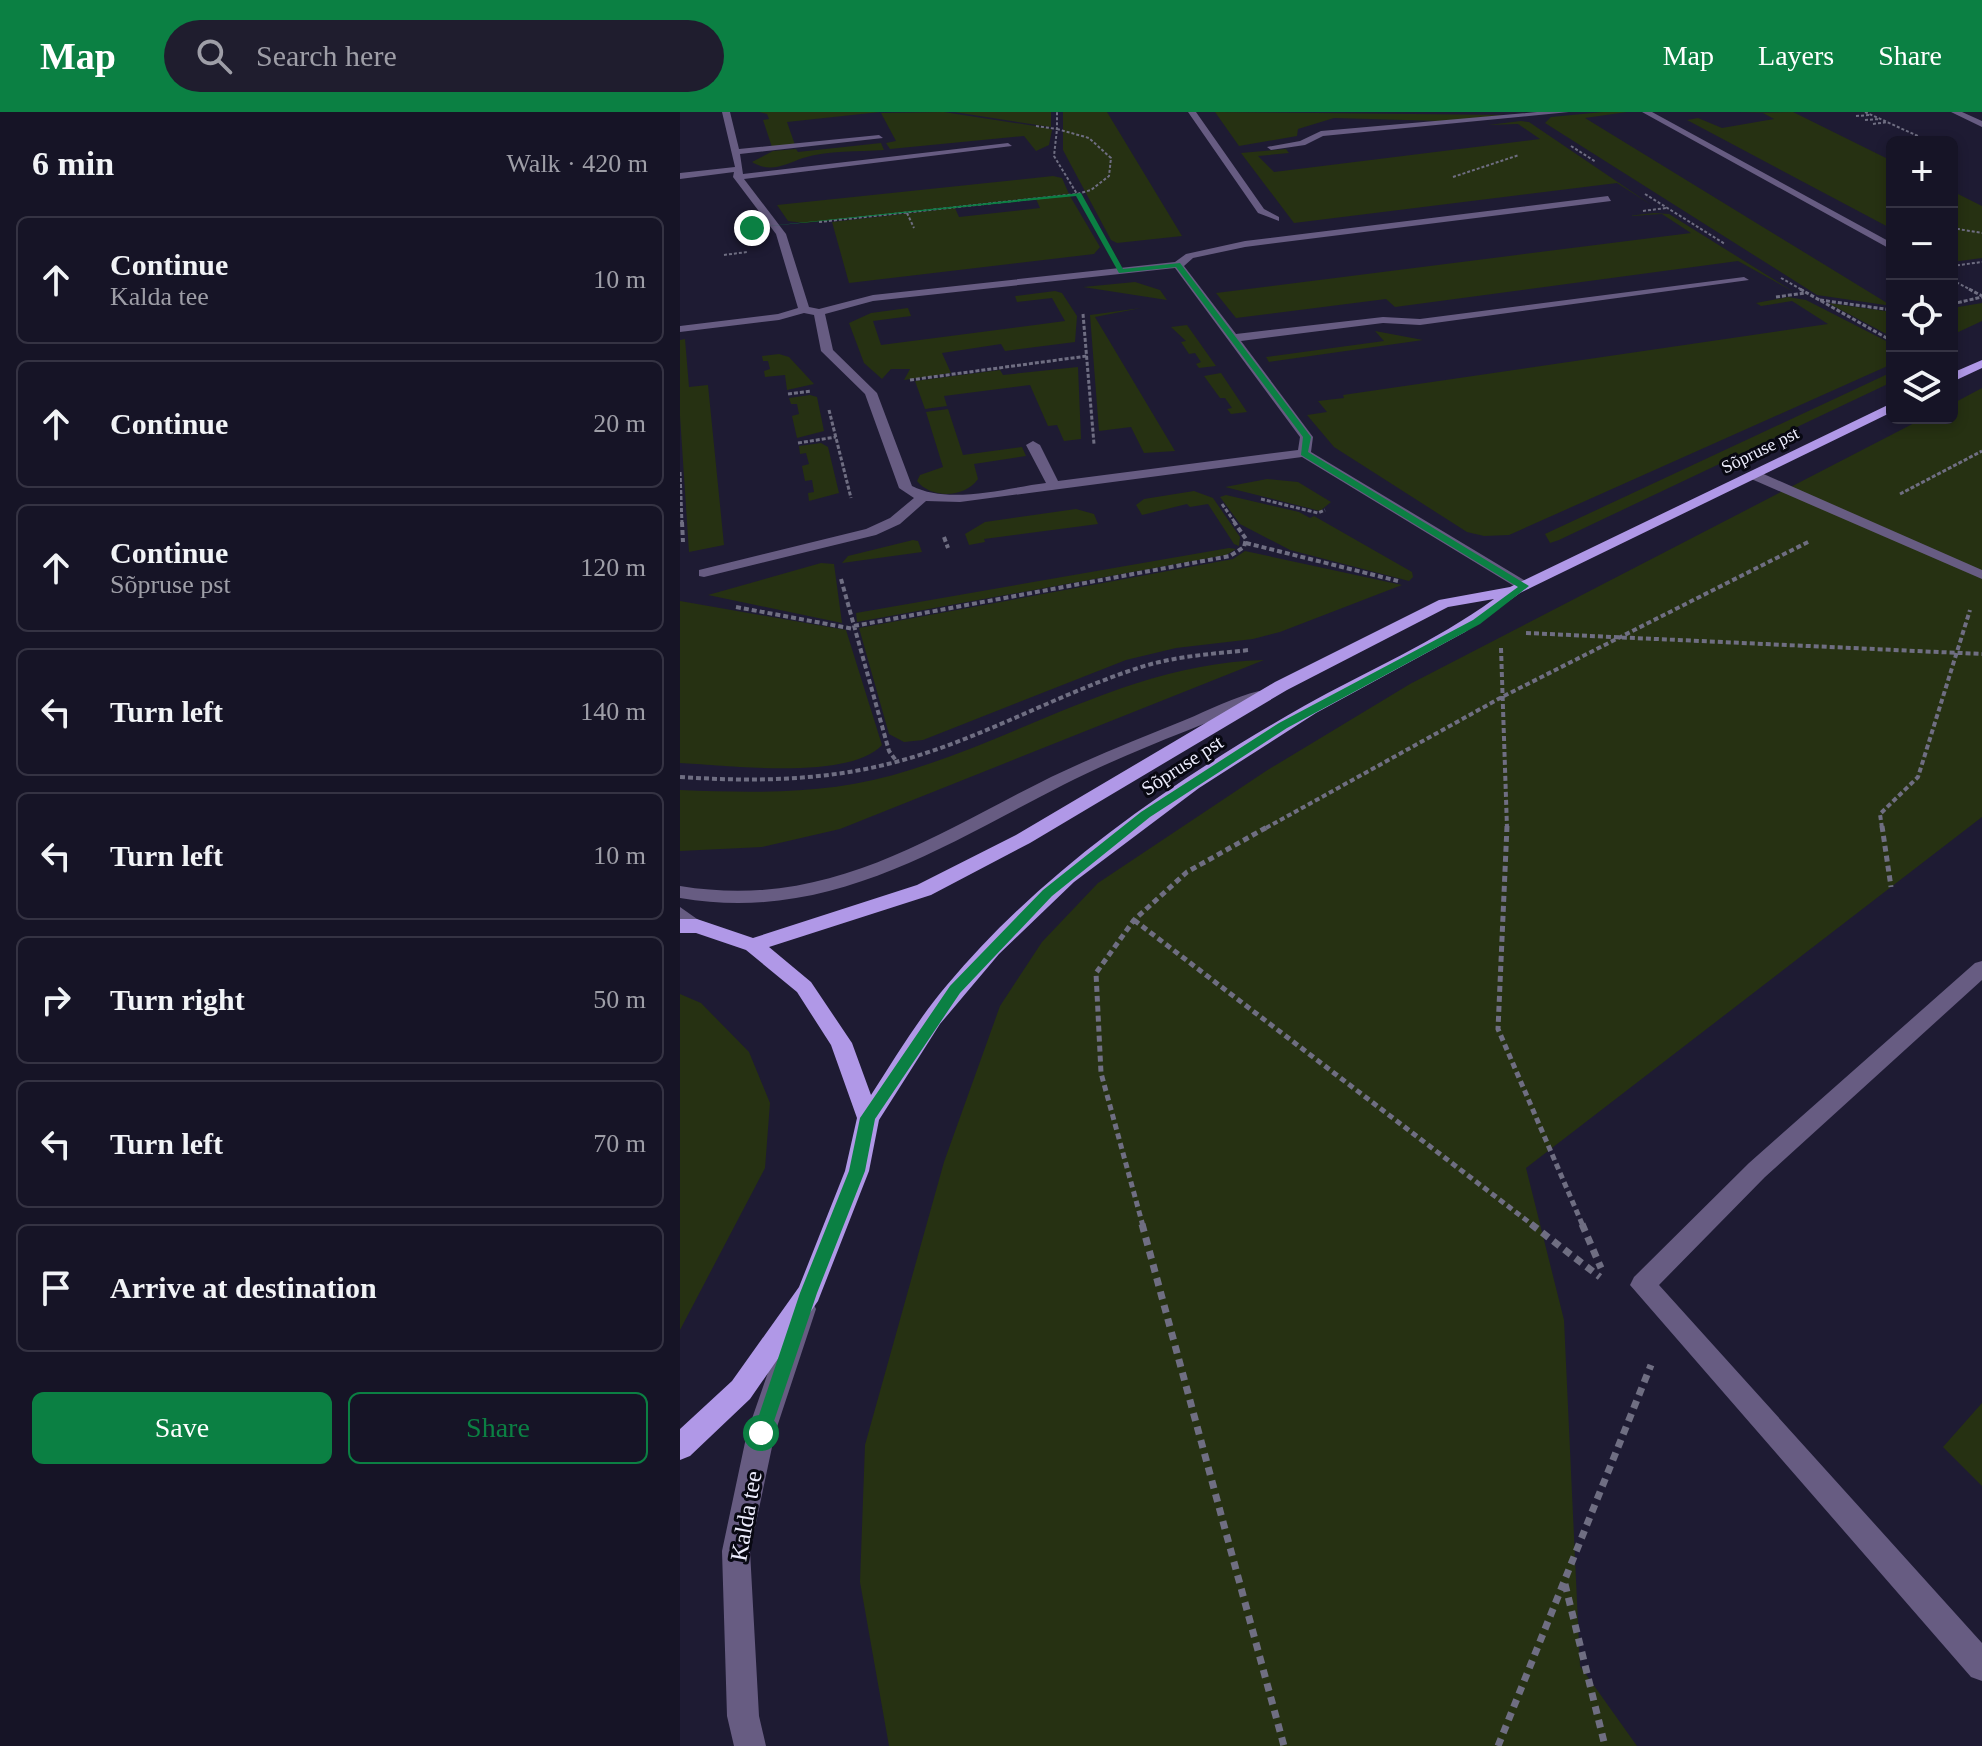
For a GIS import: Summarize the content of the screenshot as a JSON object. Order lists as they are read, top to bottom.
{
  "streets": {
    "main road": ["Sõpruse pst"],
    "street": ["Kalda tee"]
  },
  "page": {
    "header": "Map",
    "search": "Search here",
    "nav": ["Map", "Layers", "Share"],
    "heading": ["6 min", "Walk · 420 m"],
    "map_buttons": ["+", "−"],
    "list": [
      ["Continue", "Kalda tee", "10 m"],
      ["Continue", "20 m"],
      ["Continue", "Sõpruse pst", "120 m"],
      ["Turn left", "140 m"],
      ["Turn left", "10 m"],
      ["Turn right", "50 m"],
      ["Turn left", "70 m"],
      "Arrive at destination"
    ],
    "buttons": ["Save", "Share"]
  }
}
